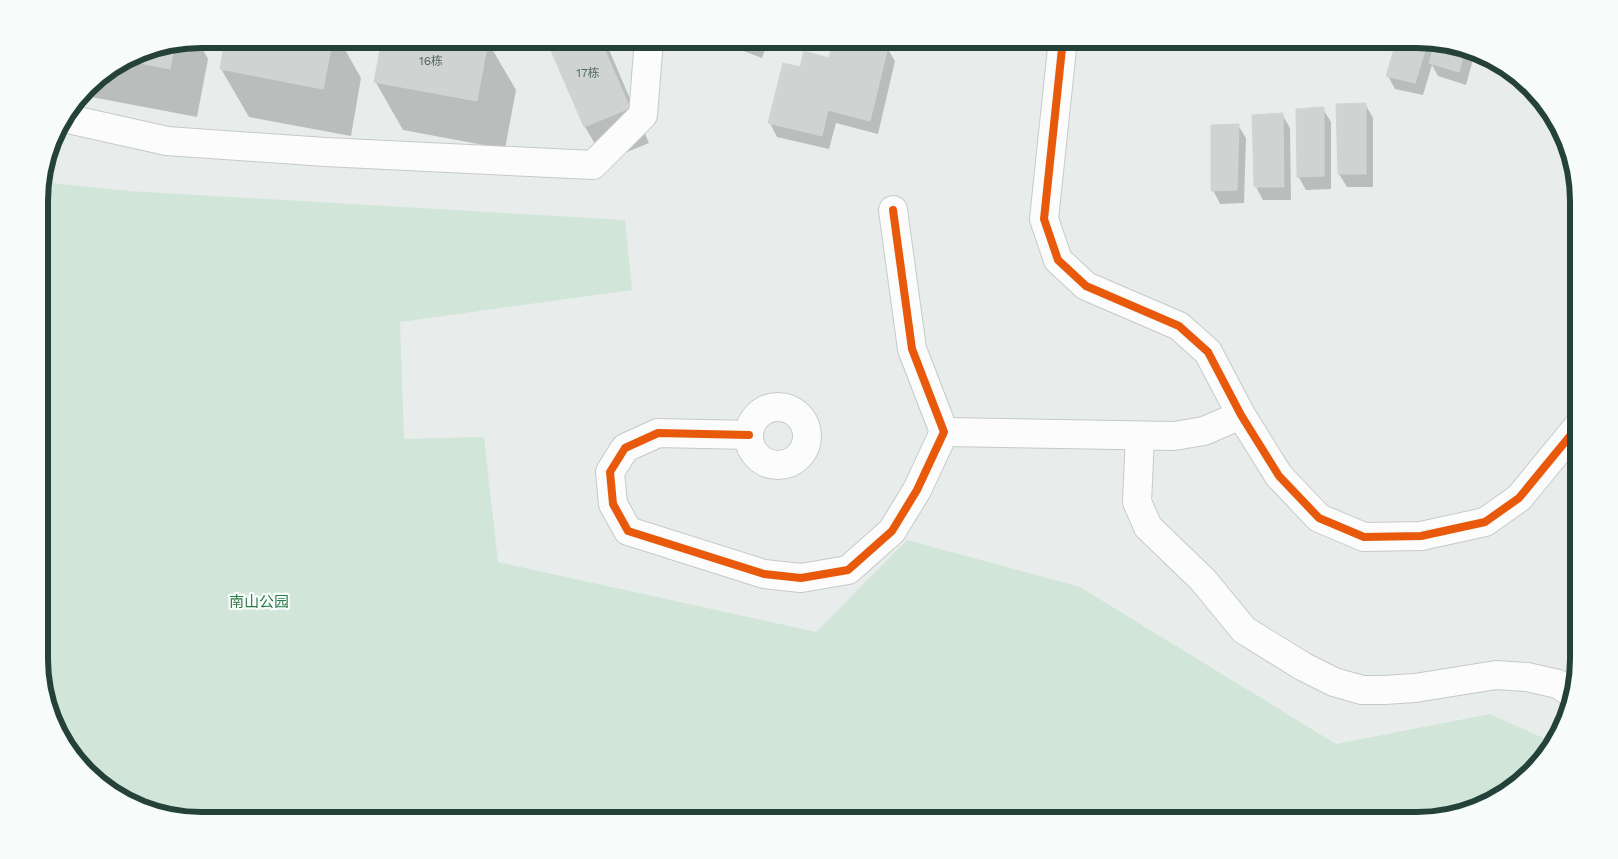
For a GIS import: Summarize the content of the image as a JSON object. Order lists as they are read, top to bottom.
{
  "parks": ["南山公园"],
  "house_numbers": ["16栋", "17栋"]
}
